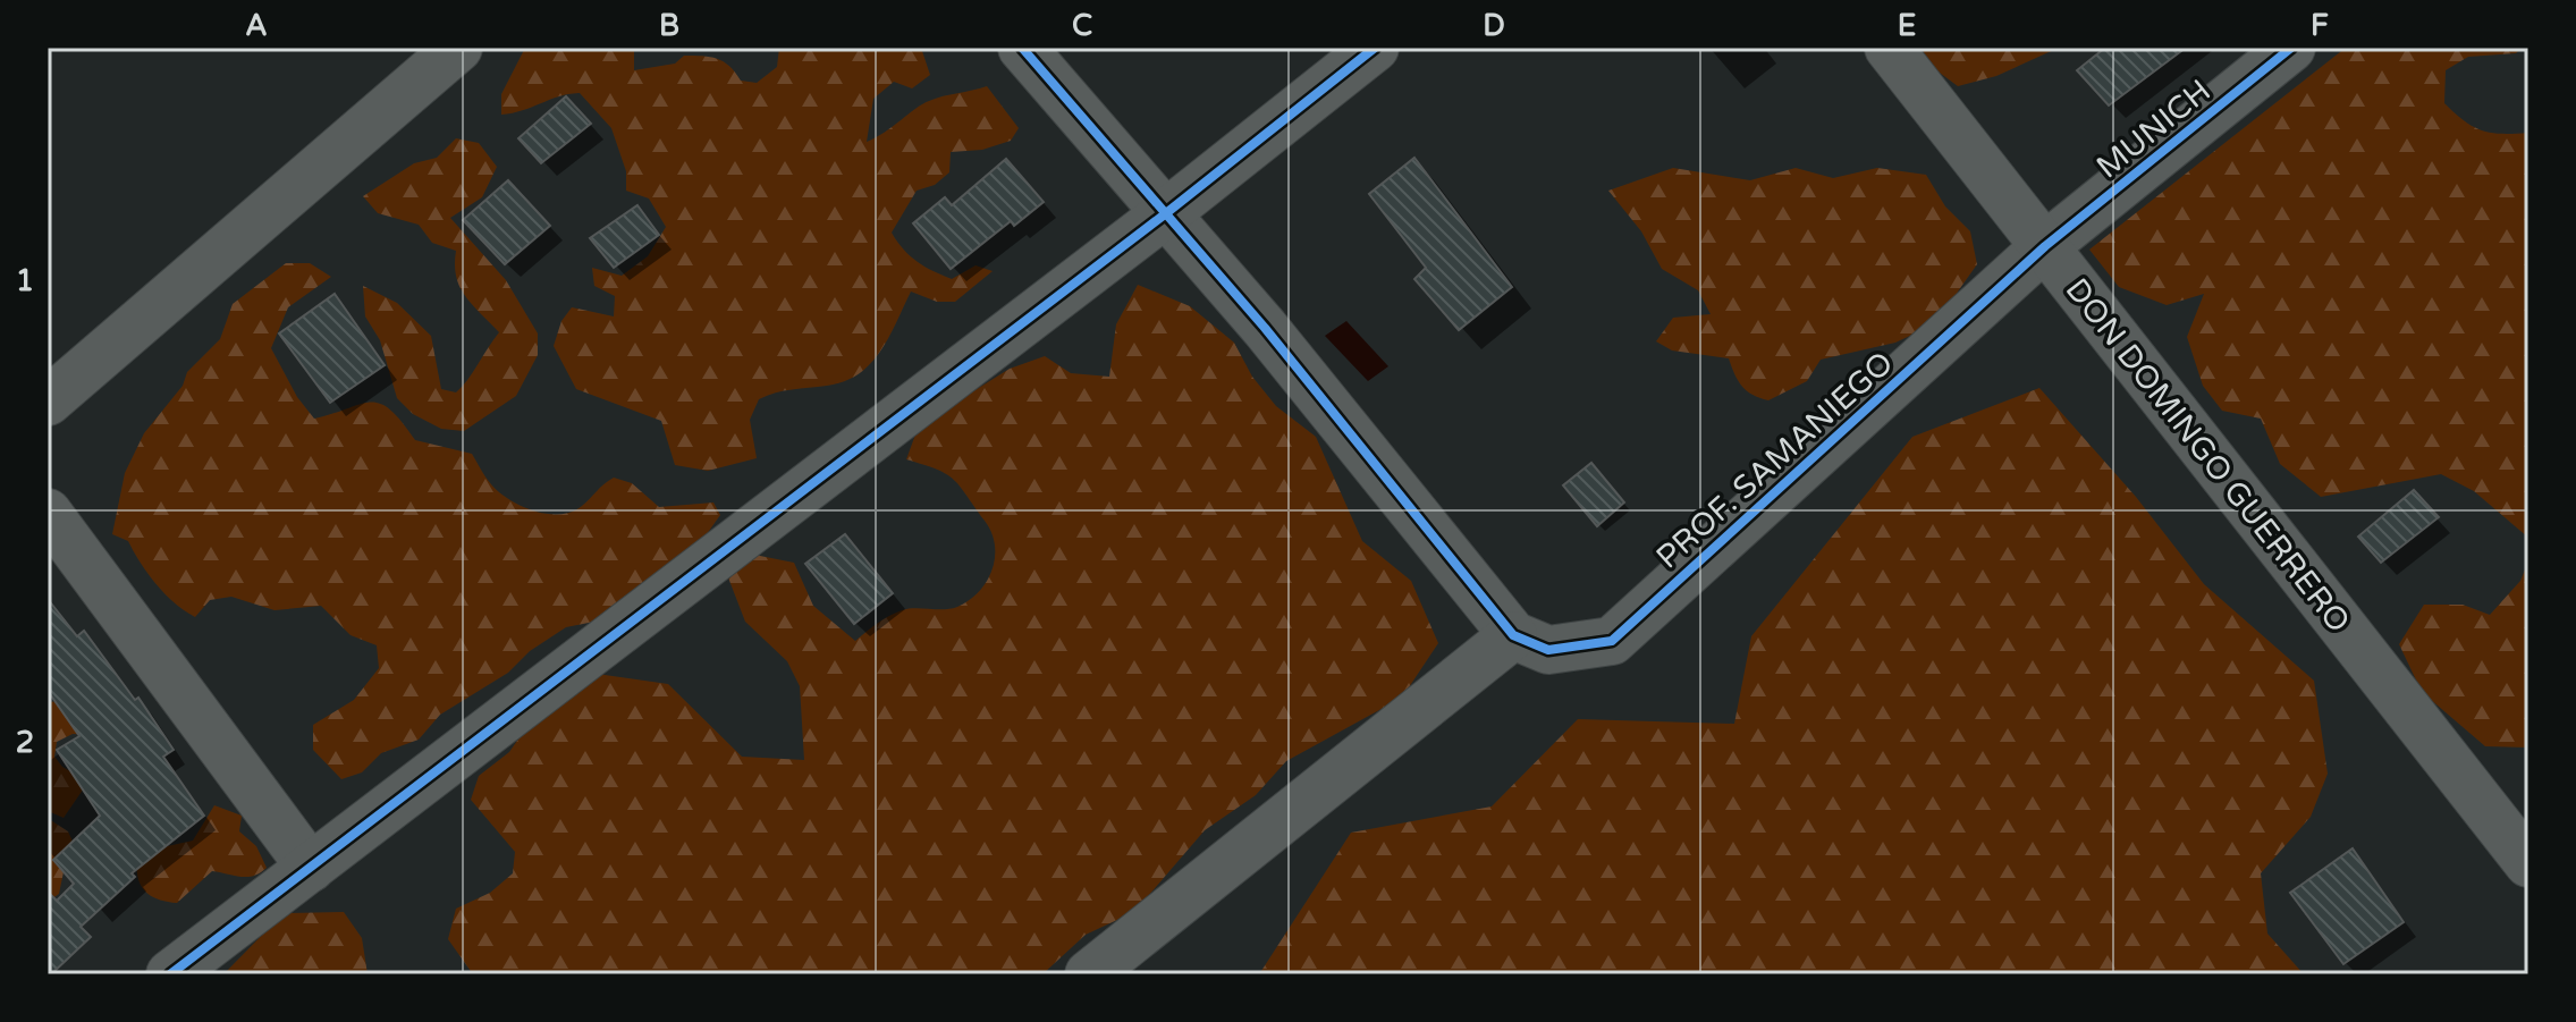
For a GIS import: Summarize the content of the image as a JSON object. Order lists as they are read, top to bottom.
{
  "streets": {
    "street": ["MUNICH", "DON DOMINGO GUERRERO", "PROF. SAMANIEGO"]
  },
  "crossings": [
    ["MUNICH", "DON DOMINGO GUERRERO"],
    ["MUNICH", "PROF. SAMANIEGO"],
    ["DON DOMINGO GUERRERO", "PROF. SAMANIEGO"]
  ],
  "grid": {
    "columns": [
      "A",
      "B",
      "C",
      "D",
      "E",
      "F"
    ],
    "rows": ["1", "2"]
  }
}
